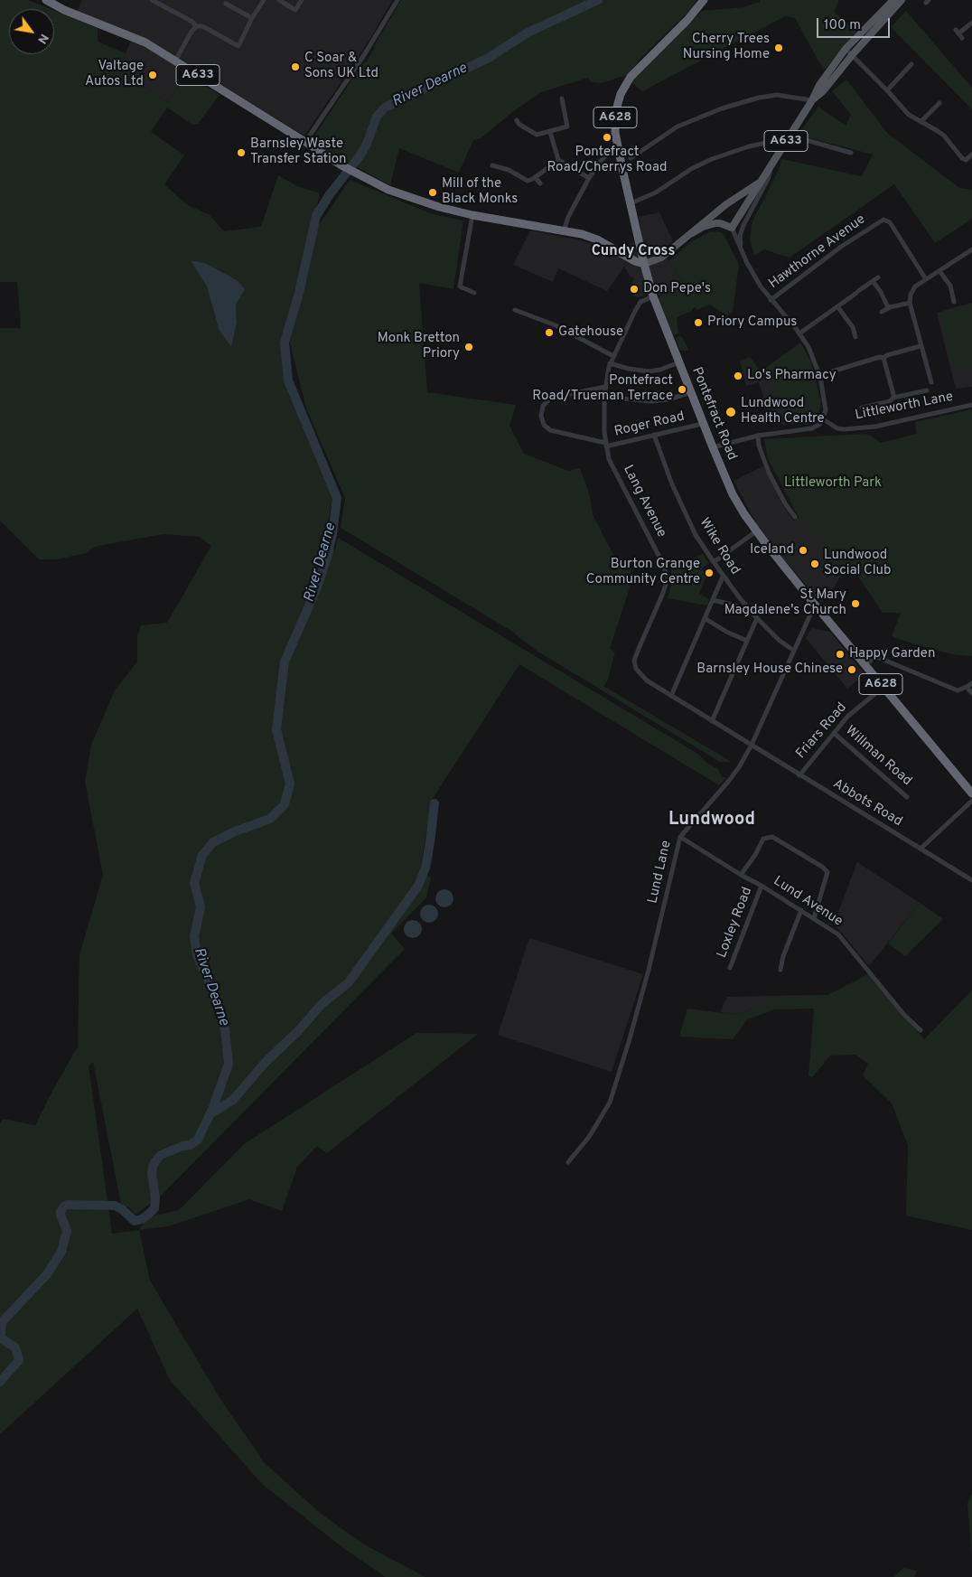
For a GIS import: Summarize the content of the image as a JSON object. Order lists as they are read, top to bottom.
{
  "streets": {
    "highway": ["A633", "A628", "Pontefract Road"],
    "street": [
      "Hawthorne Avenue",
      "Littleworth Lane",
      "Roger Road",
      "Lang Avenue",
      "Wike Road",
      "Friars Road",
      "Willman Road",
      "Abbots Road",
      "Lund Lane",
      "Lund Avenue",
      "Loxley Road"
    ]
  },
  "crossings": [
    ["A633", "Pontefract Road"],
    ["Pontefract Road", "Lang Avenue"],
    ["Pontefract Road", "Friars Road"],
    ["Pontefract Road", "Lund Lane"],
    ["Roger Road", "Lang Avenue"],
    ["Roger Road", "Wike Road"],
    ["Lang Avenue", "Abbots Road"],
    ["Lang Avenue", "Lund Lane"],
    ["Wike Road", "Lund Lane"],
    ["Friars Road", "Willman Road"],
    ["Friars Road", "Abbots Road"],
    ["Abbots Road", "Lund Lane"],
    ["Lund Lane", "Lund Avenue"],
    ["Lund Avenue", "Loxley Road"]
  ],
  "districts": ["Cundy Cross", "Lundwood"],
  "water": ["River Dearne"],
  "parks": ["Littleworth Park"],
  "places": [
    "Cherry Trees Nursing Home",
    "C Soar & Sons UK Ltd",
    "Valtage Autos Ltd",
    "Pontefract Road/Cherrys Road",
    "Barnsley Waste Transfer Station",
    "Mill of the Black Monks",
    "Don Pepe's",
    "Priory Campus",
    "Gatehouse",
    "Monk Bretton Priory",
    "Lo's Pharmacy",
    "Pontefract Road/Trueman Terrace",
    "Lundwood Health Centre",
    "Iceland",
    "Lundwood Social Club",
    "Burton Grange Community Centre",
    "St Mary Magdalene's Church",
    "Happy Garden",
    "Barnsley House Chinese"
  ],
  "scale_bar": "100 m",
  "north": "bottom right"
}
